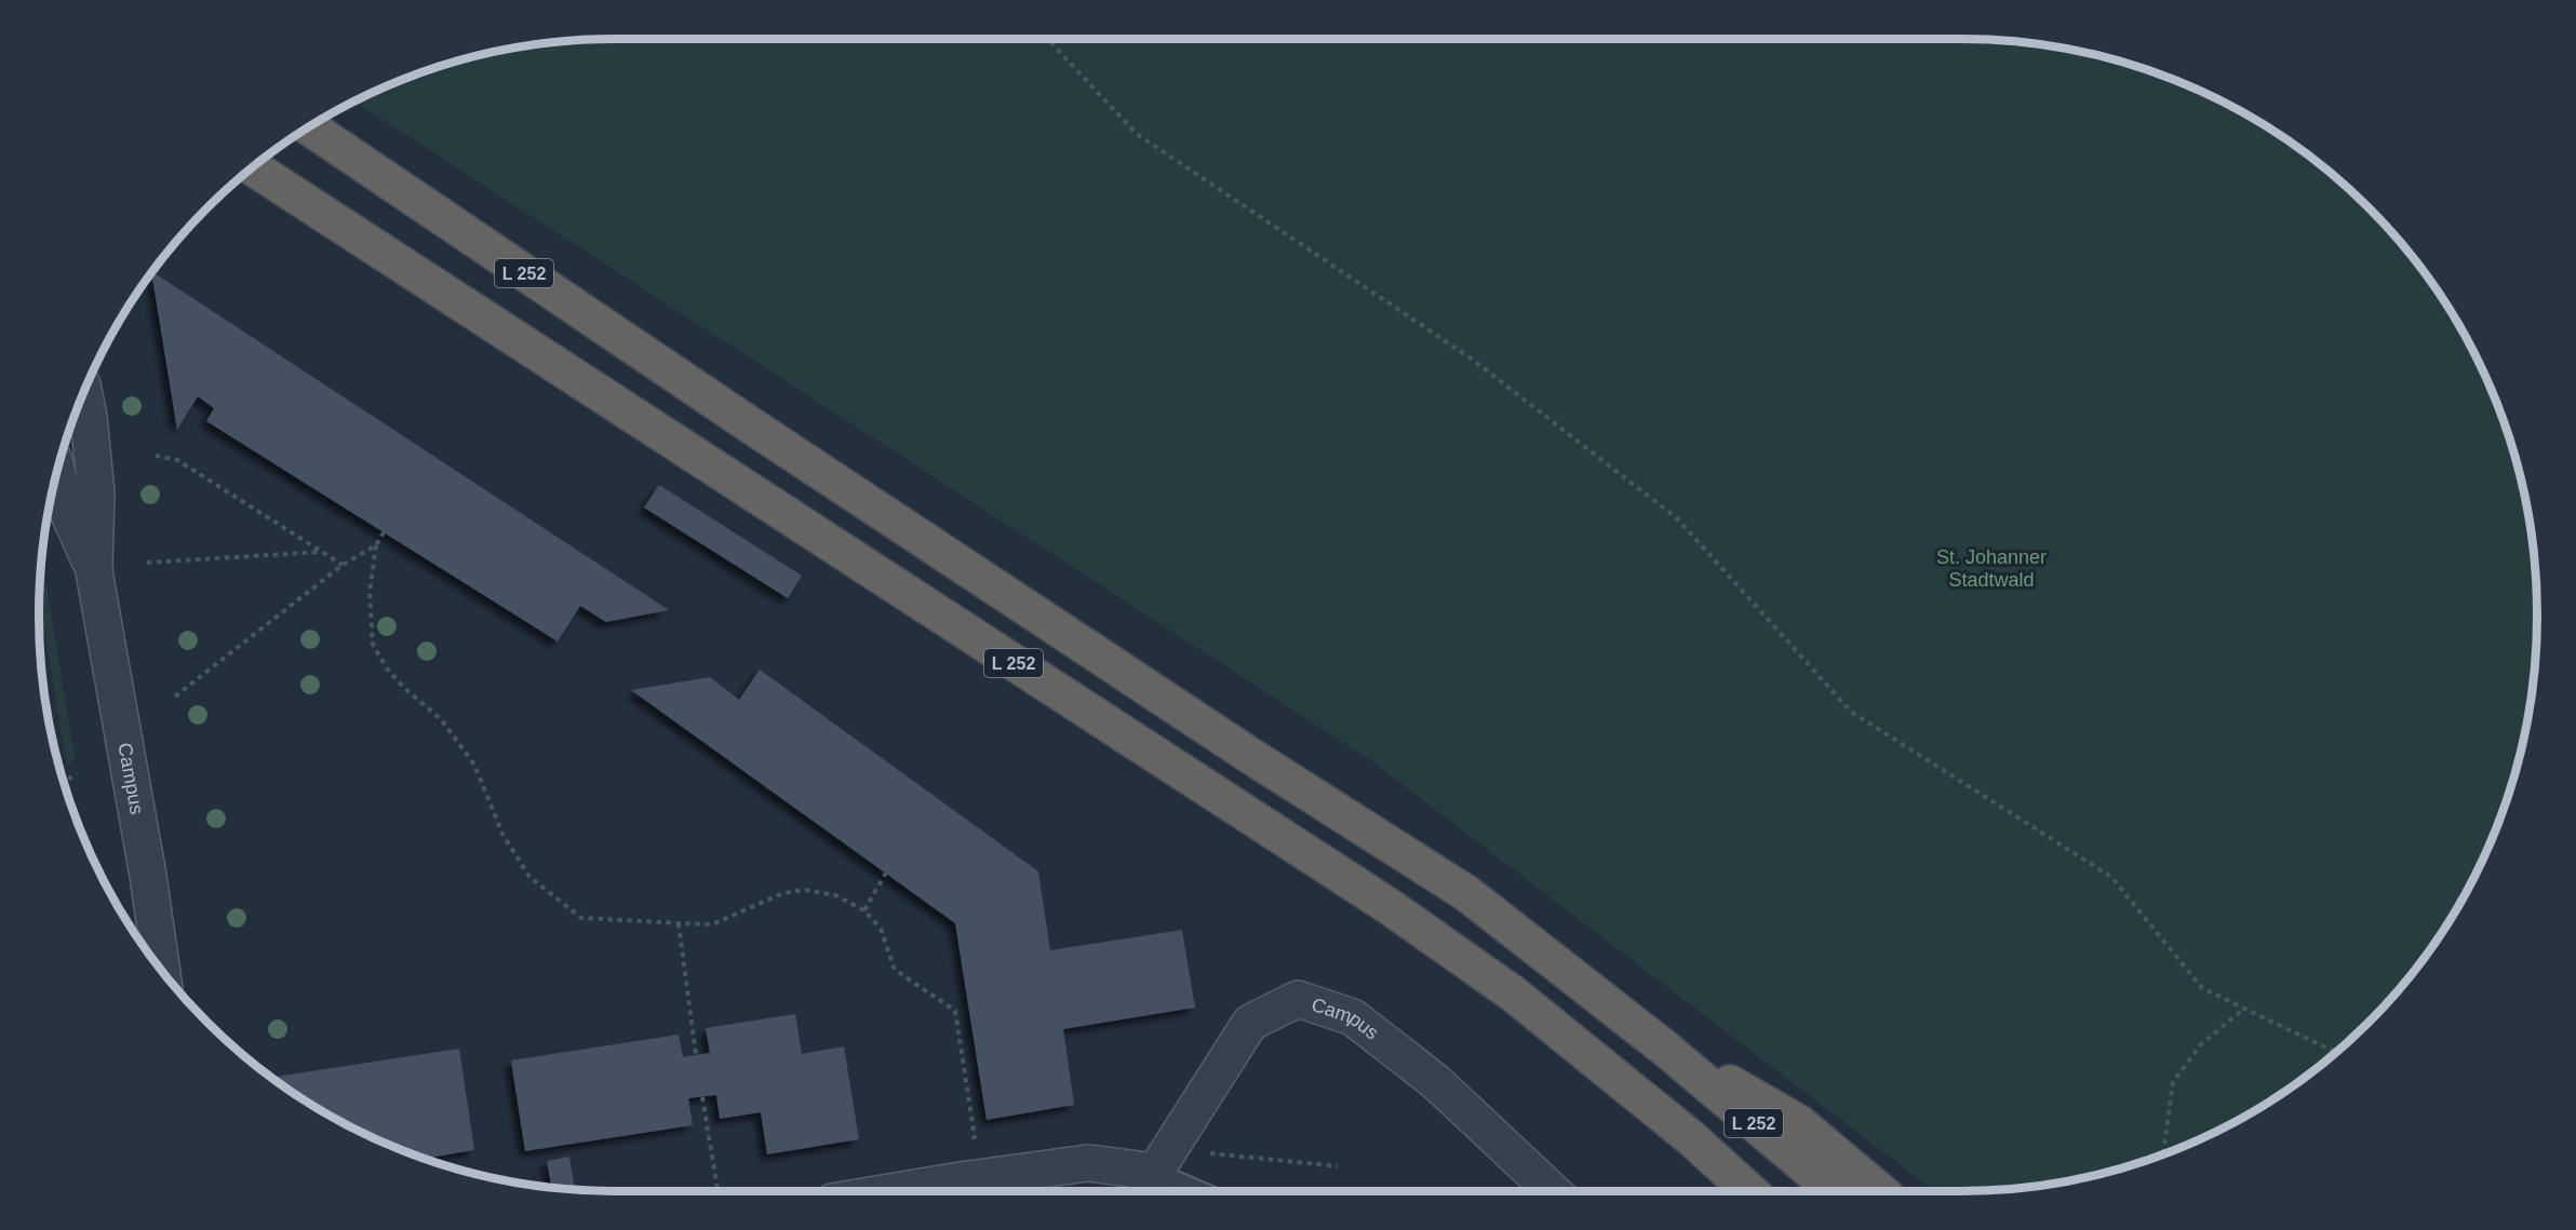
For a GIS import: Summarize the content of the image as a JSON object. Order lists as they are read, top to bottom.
{
  "streets": {
    "highway": ["L 252"],
    "street": ["Campus"]
  },
  "parks": ["St. Johanner Stadtwald"]
}
